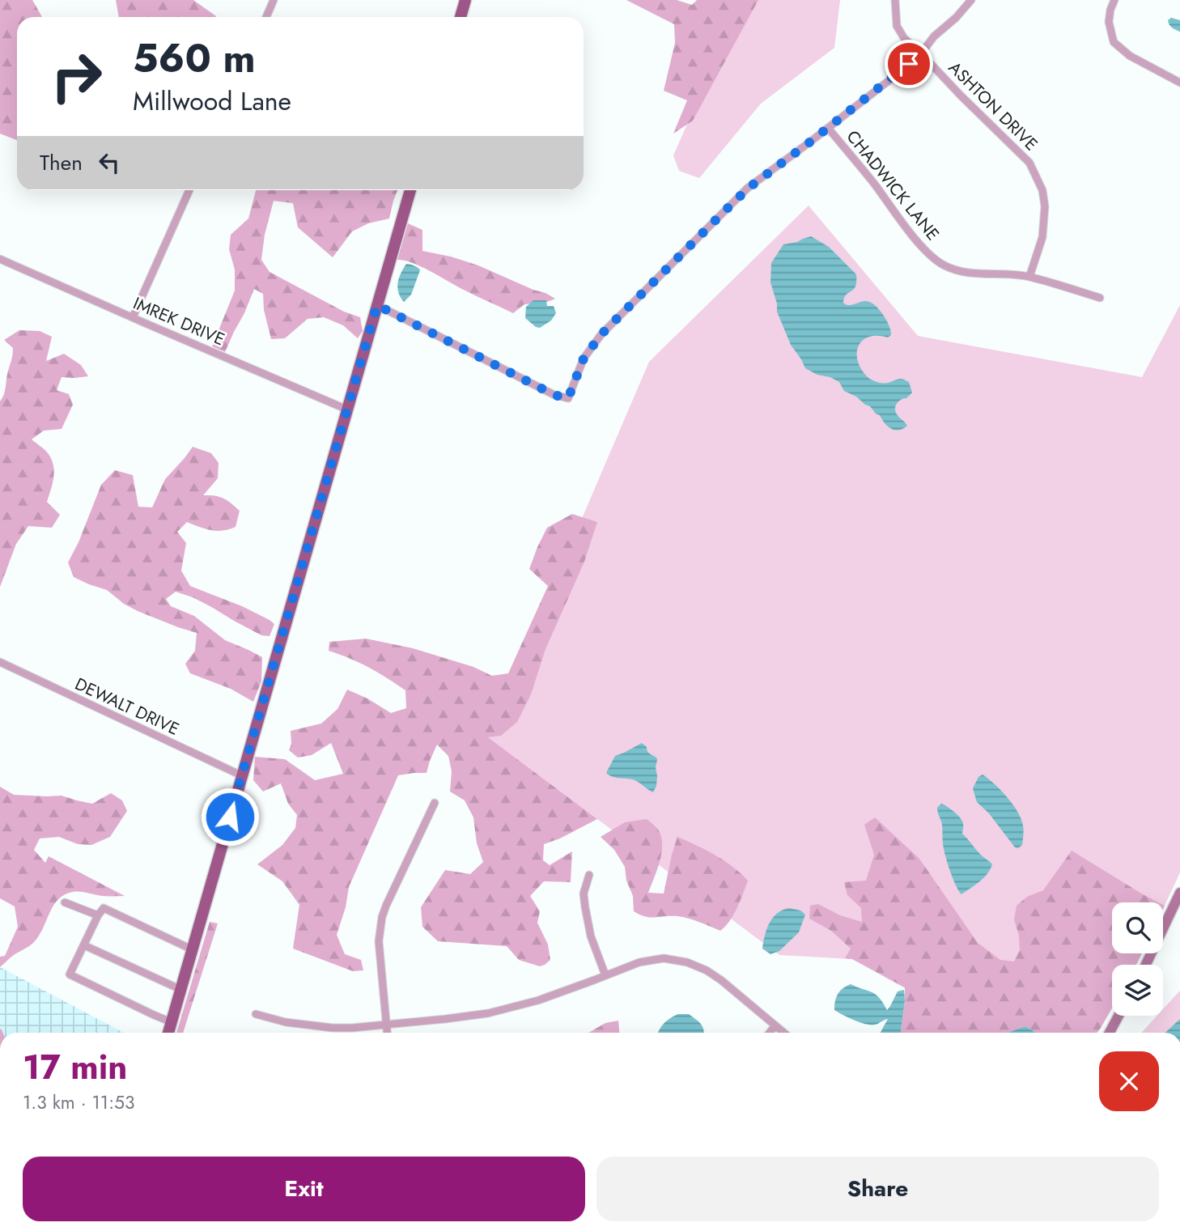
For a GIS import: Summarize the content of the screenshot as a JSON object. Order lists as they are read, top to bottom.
{
  "streets": {
    "street": [
      "ASHTON DRIVE",
      "CHADWICK LANE",
      "IMREK DRIVE",
      "DEWALT DRIVE"
    ]
  },
  "crossings": [
    ["ASHTON DRIVE", "CHADWICK LANE"]
  ],
  "page": {
    "turn": ["560 m", "Millwood Lane"],
    "then": "Then",
    "heading": ["17 min", "1.3 km · 11:53"],
    "buttons": ["Exit", "Share"]
  }
}
